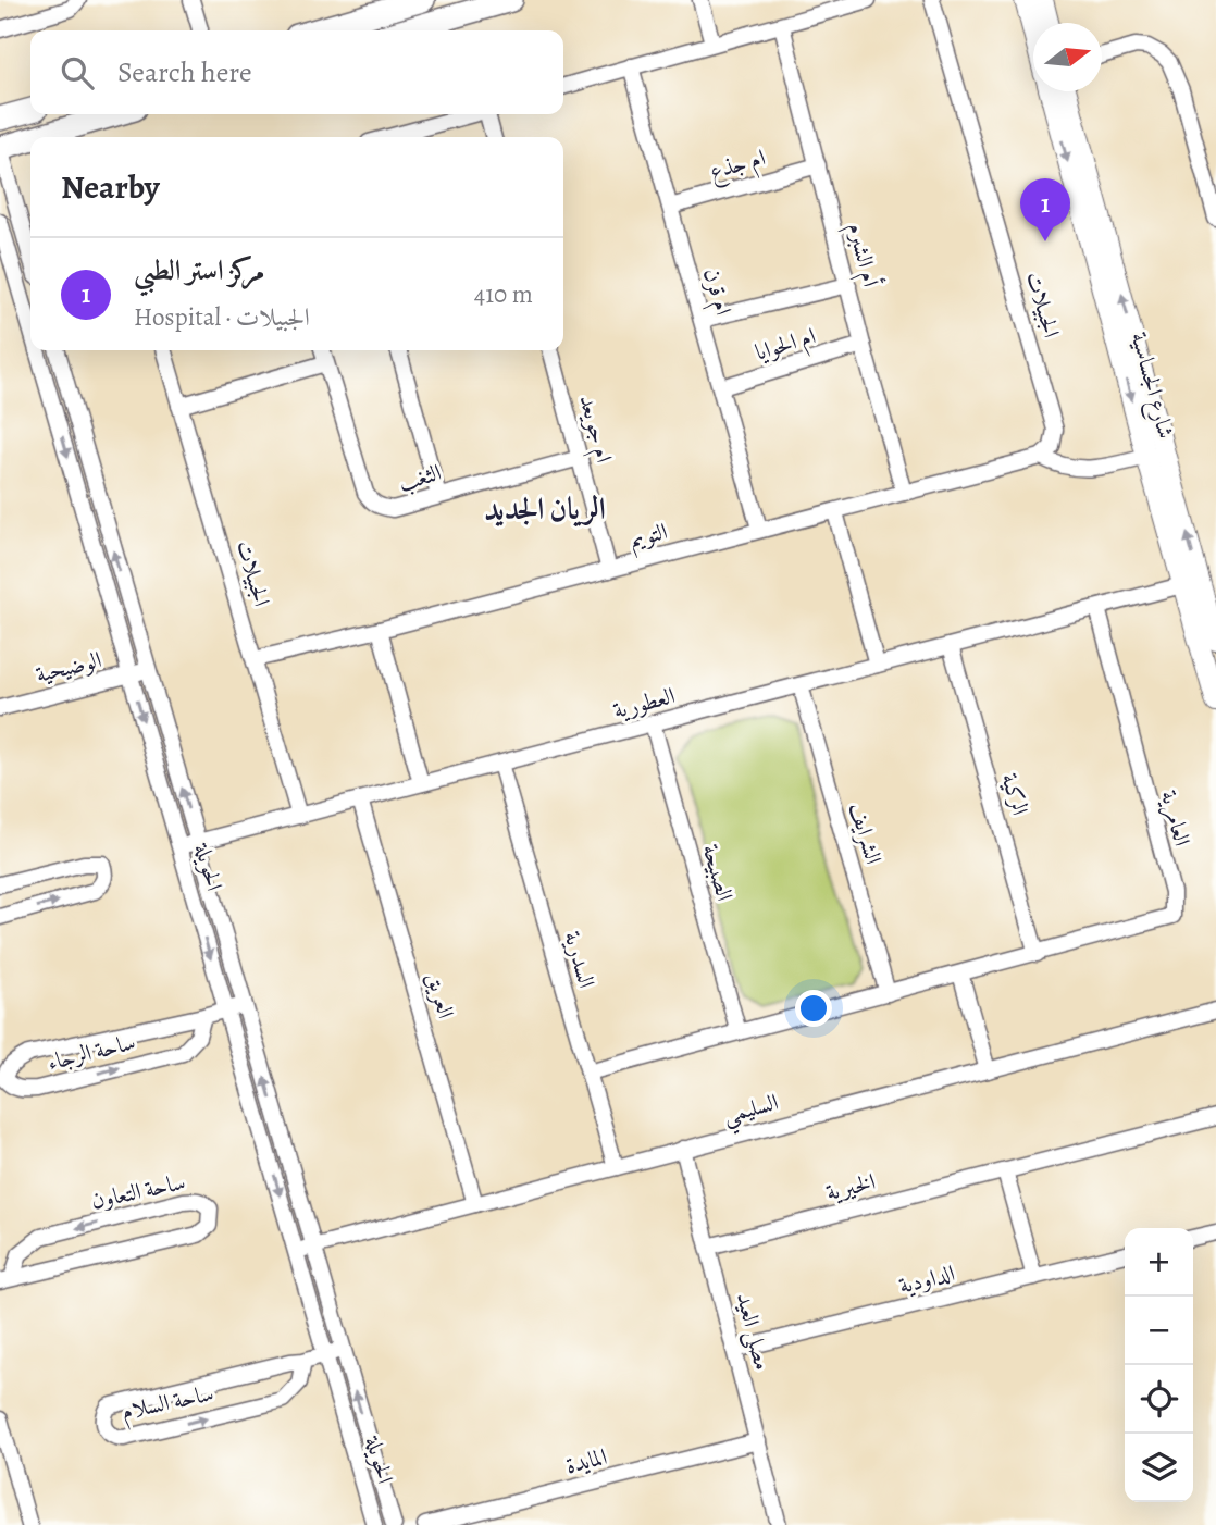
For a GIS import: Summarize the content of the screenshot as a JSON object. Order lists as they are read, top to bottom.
{
  "streets": {
    "street": [
      "ام جذع",
      "أم الشبرم",
      "ام قرن",
      "الجبيلات",
      "ام الحوايا",
      "شارع الجساسية",
      "ام جويعد",
      "الثغب",
      "التويم",
      "الوضيحية",
      "العطورية",
      "الركية",
      "العامرية",
      "الشرايف",
      "الحويلة",
      "الصبيحة",
      "السدرية",
      "العريق",
      "ساحة الرجاء",
      "السليمي",
      "الخيرية",
      "ساحة التعاون",
      "الداودية",
      "مصلى العيد",
      "ساحة السلام",
      "المايدة"
    ]
  },
  "crossings": [
    ["ام جذع", "أم الشبرم"],
    ["ام جذع", "ام قرن"],
    ["أم الشبرم", "ام الحوايا"],
    ["أم الشبرم", "التويم"],
    ["ام قرن", "ام الحوايا"],
    ["ام قرن", "التويم"],
    ["الجبيلات", "التويم"],
    ["الجبيلات", "العطورية"],
    ["شارع الجساسية", "العطورية"],
    ["ام جويعد", "الثغب"],
    ["ام جويعد", "التويم"],
    ["الوضيحية", "الحويلة"],
    ["العطورية", "الركية"],
    ["العطورية", "العامرية"],
    ["العطورية", "الشرايف"],
    ["العطورية", "الحويلة"],
    ["العطورية", "الصبيحة"],
    ["العطورية", "السدرية"],
    ["العطورية", "العريق"],
    ["الركية", "العامرية"],
    ["العامرية", "الشرايف"],
    ["العامرية", "الصبيحة"],
    ["العامرية", "السدرية"],
    ["الحويلة", "ساحة الرجاء"],
    ["الحويلة", "السليمي"],
    ["الحويلة", "ساحة السلام"],
    ["السدرية", "السليمي"],
    ["العريق", "السليمي"],
    ["السليمي", "مصلى العيد"],
    ["الخيرية", "مصلى العيد"],
    ["الداودية", "مصلى العيد"],
    ["مصلى العيد", "المايدة"]
  ],
  "districts": ["الريان الجديد"],
  "north": "right",
  "page": {
    "search": "Search here",
    "heading": "Nearby",
    "pins": "1",
    "list": [
      {
        "mark": "1",
        "name": "مركز استر الطبي",
        "note": "Hospital · الجبيلات",
        "value": "410 m"
      }
    ],
    "map_buttons": ["+", "−"]
  }
}
